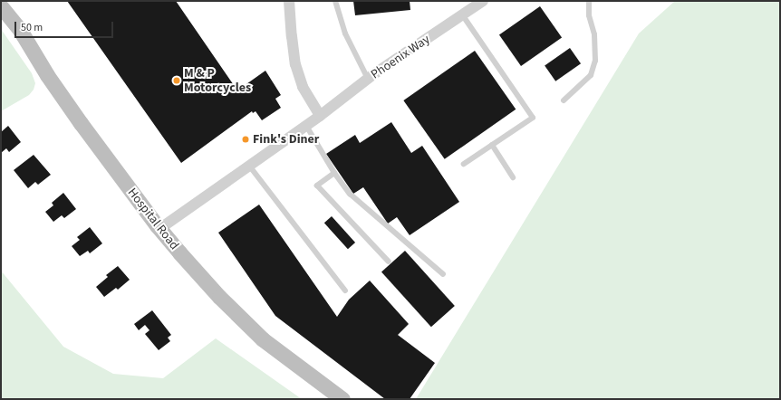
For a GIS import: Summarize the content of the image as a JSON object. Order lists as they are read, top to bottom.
{
  "streets": {
    "street": ["Phoenix Way", "Hospital Road"]
  },
  "crossings": [
    ["Phoenix Way", "Hospital Road"]
  ],
  "places": ["M & P Motorcycles", "Fink's Diner"],
  "scale_bar": "50 m"
}
